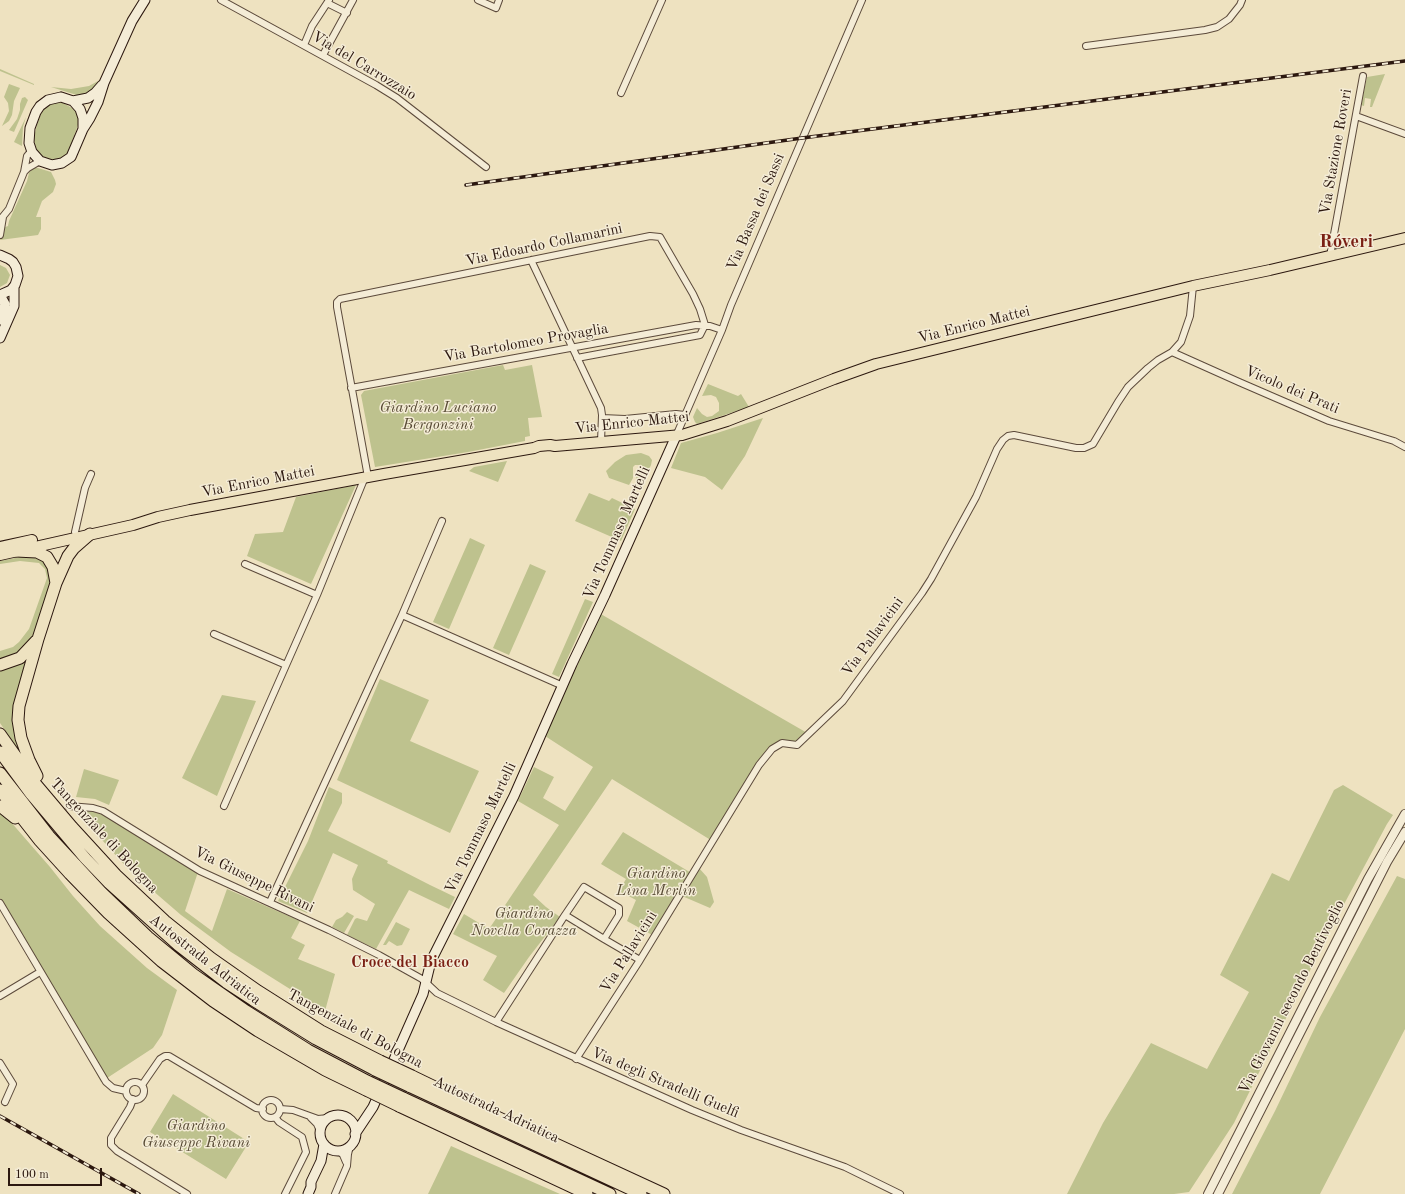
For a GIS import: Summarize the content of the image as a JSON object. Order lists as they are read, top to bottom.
{
  "streets": {
    "highway": ["Tangenziale di Bologna", "Autostrada Adriatica"],
    "main road": ["Via Enrico Mattei", "Via Tommaso Martelli"],
    "street": [
      "Via del Carrozzaio",
      "Via Stazione Roveri",
      "Via Bassa dei Sassi",
      "Via Edoardo Collamarini",
      "Via Bartolomeo Provaglia",
      "Vicolo dei Prati",
      "Via Pallavicini",
      "Via Giuseppe Rivani",
      "Via Giovanni secondo Bentivoglio",
      "Via degli Stradelli Guelfi"
    ]
  },
  "crossings": [
    ["Via Stazione Roveri", "Via Enrico Mattei"],
    ["Via Bassa dei Sassi", "Via Enrico Mattei"],
    ["Via Bassa dei Sassi", "Via Bartolomeo Provaglia"],
    ["Via Bassa dei Sassi", "Via Tommaso Martelli"],
    ["Via Edoardo Collamarini", "Via Bartolomeo Provaglia"],
    ["Via Enrico Mattei", "Via Tommaso Martelli"],
    ["Via Enrico Mattei", "Via Pallavicini"],
    ["Vicolo dei Prati", "Via Pallavicini"],
    ["Via Tommaso Martelli", "Via Giuseppe Rivani"],
    ["Via Tommaso Martelli", "Via degli Stradelli Guelfi"],
    ["Via Pallavicini", "Via degli Stradelli Guelfi"],
    ["Tangenziale di Bologna", "Autostrada Adriatica"],
    ["Via Giuseppe Rivani", "Via degli Stradelli Guelfi"]
  ],
  "districts": ["Róveri", "Croce del Biacco"],
  "parks": [
    "Giardino Luciano Bergonzini",
    "Giardino Lina Merlin",
    "Giardino Novella Corazza",
    "Giardino Giuseppe Rivani"
  ],
  "scale_bar": "100 m"
}
